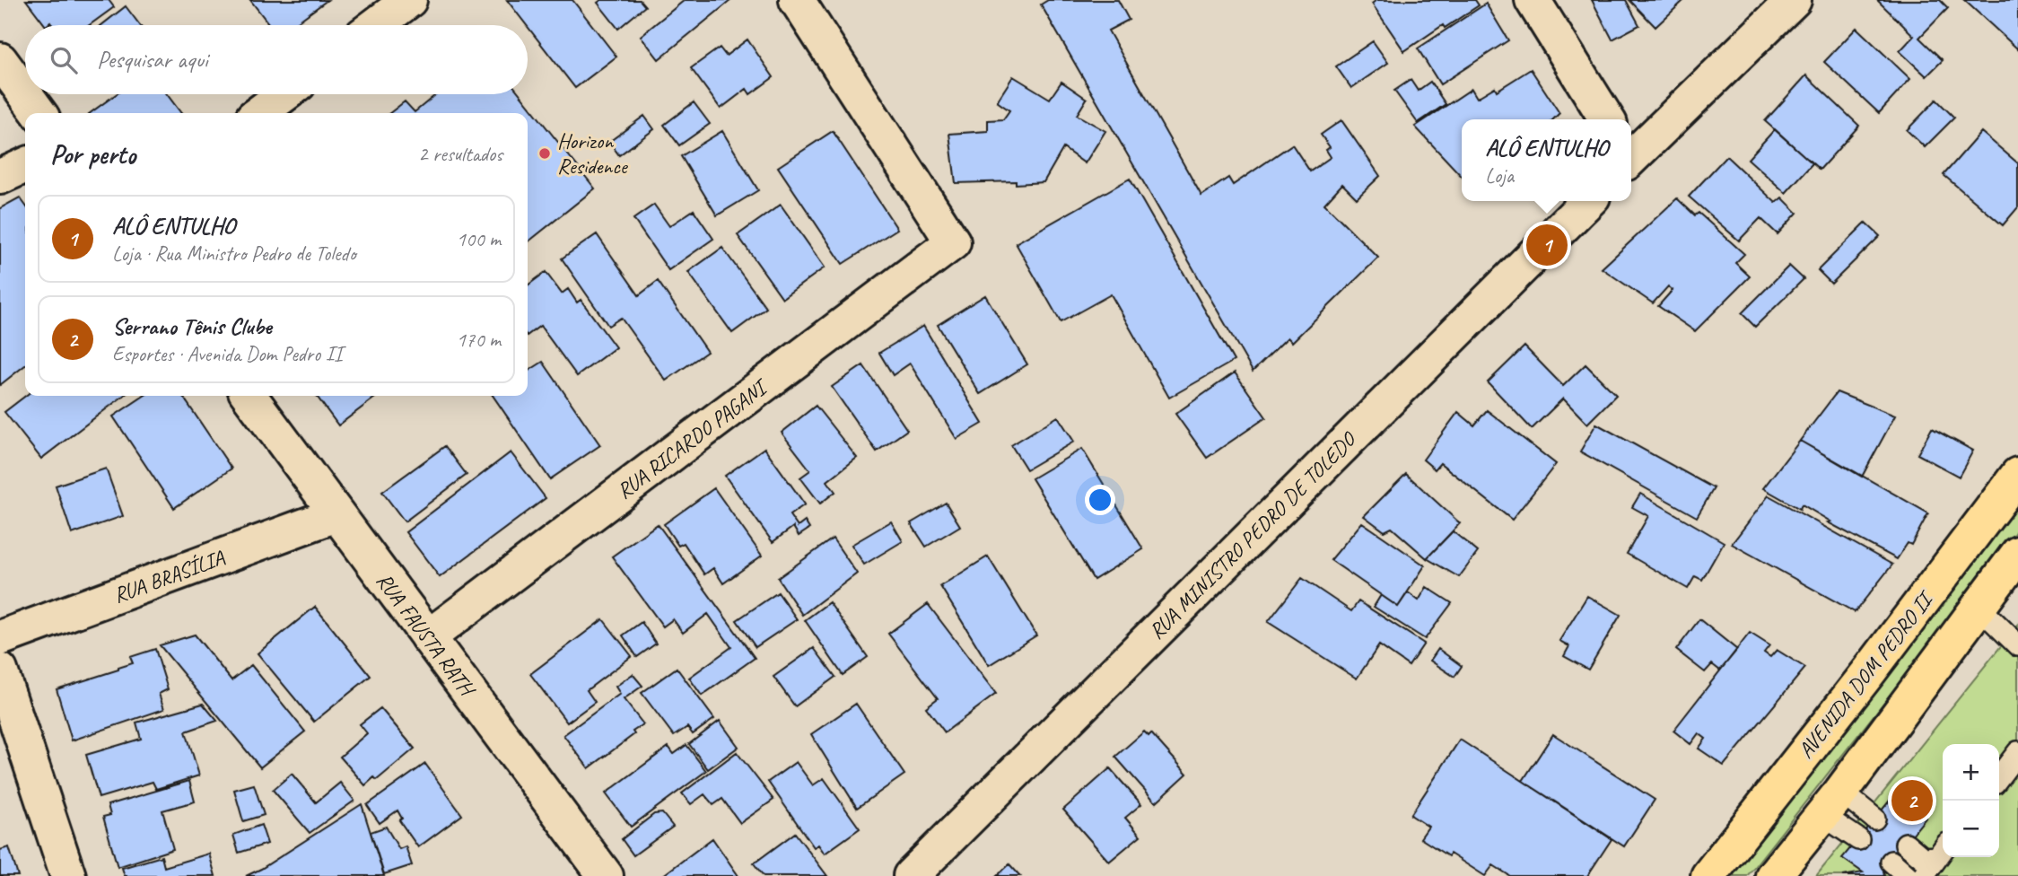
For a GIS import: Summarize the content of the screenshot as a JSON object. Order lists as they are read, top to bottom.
{
  "streets": {
    "main road": ["AVENIDA DOM PEDRO II"],
    "street": [
      "RUA RICARDO PAGANI",
      "RUA MINISTRO PEDRO DE TOLEDO",
      "RUA BRASÍLIA",
      "RUA FAUSTA RATH"
    ]
  },
  "crossings": [
    ["RUA RICARDO PAGANI", "RUA FAUSTA RATH"],
    ["RUA BRASÍLIA", "RUA FAUSTA RATH"]
  ],
  "places": ["Horizon Residence"],
  "page": {
    "search": "Pesquisar aqui",
    "heading": ["Por perto", "2 resultados"],
    "popup": ["ALÔ ENTULHO", "Loja"],
    "list": [
      {
        "mark": "1",
        "name": "ALÔ ENTULHO",
        "note": "Loja · Rua Ministro Pedro de Toledo",
        "value": "100 m"
      },
      {
        "mark": "2",
        "name": "Serrano Tênis Clube",
        "note": "Esportes · Avenida Dom Pedro II",
        "value": "170 m"
      }
    ],
    "pins": ["1", "2"],
    "map_buttons": ["+", "−"]
  }
}
